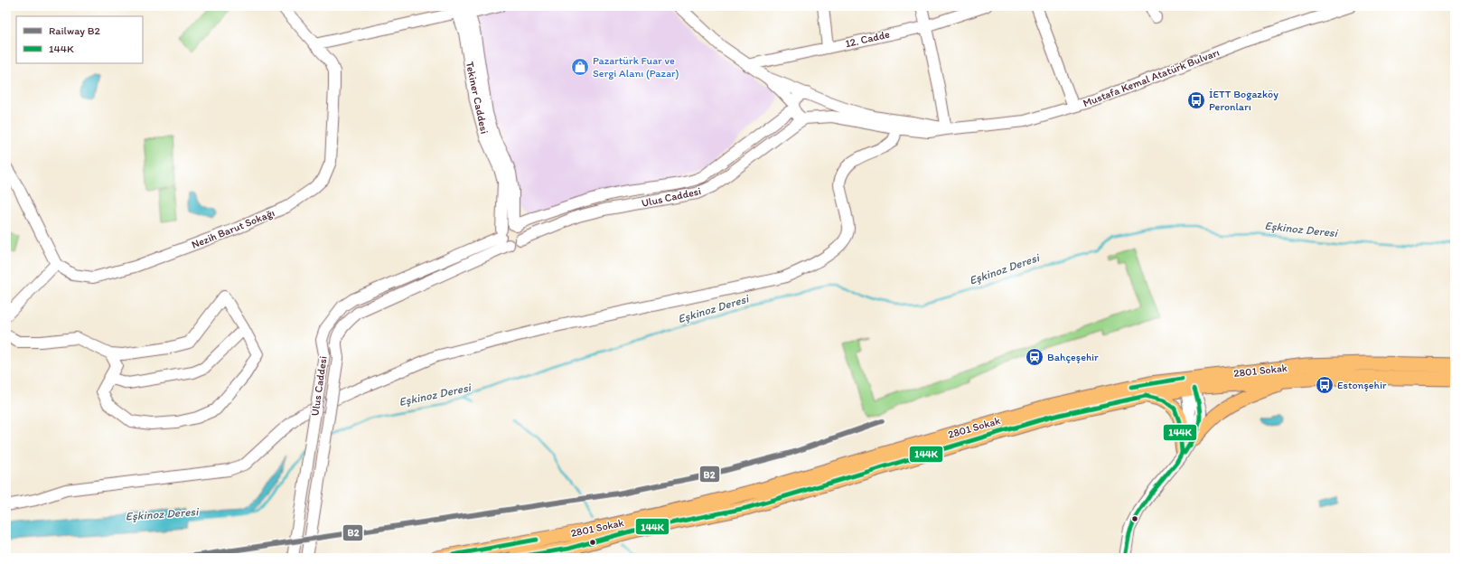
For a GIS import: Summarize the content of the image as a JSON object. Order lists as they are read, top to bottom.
{
  "streets": {
    "main road": ["2801 Sokak"],
    "street": [
      "12. Cadde",
      "Mustafa Kemal Atatürk Bulvarı",
      "Tekiner Caddesi",
      "Ulus Caddesi",
      "Nezih Barut Sokağı"
    ]
  },
  "crossings": [
    ["Mustafa Kemal Atatürk Bulvarı", "Ulus Caddesi"],
    ["Tekiner Caddesi", "Ulus Caddesi"]
  ],
  "water": ["Eşkinoz Deresi"],
  "places": {
    "shop": ["Pazartürk Fuar ve Sergi Alanı (Pazar)"],
    "bus stop": ["İETT Boğazköy Peronları", "Estonşehir"],
    "station": ["Bahçeşehir"]
  },
  "lines": ["transit line 144K", "rail line B2"],
  "legend": ["Railway B2", "144K"]
}
